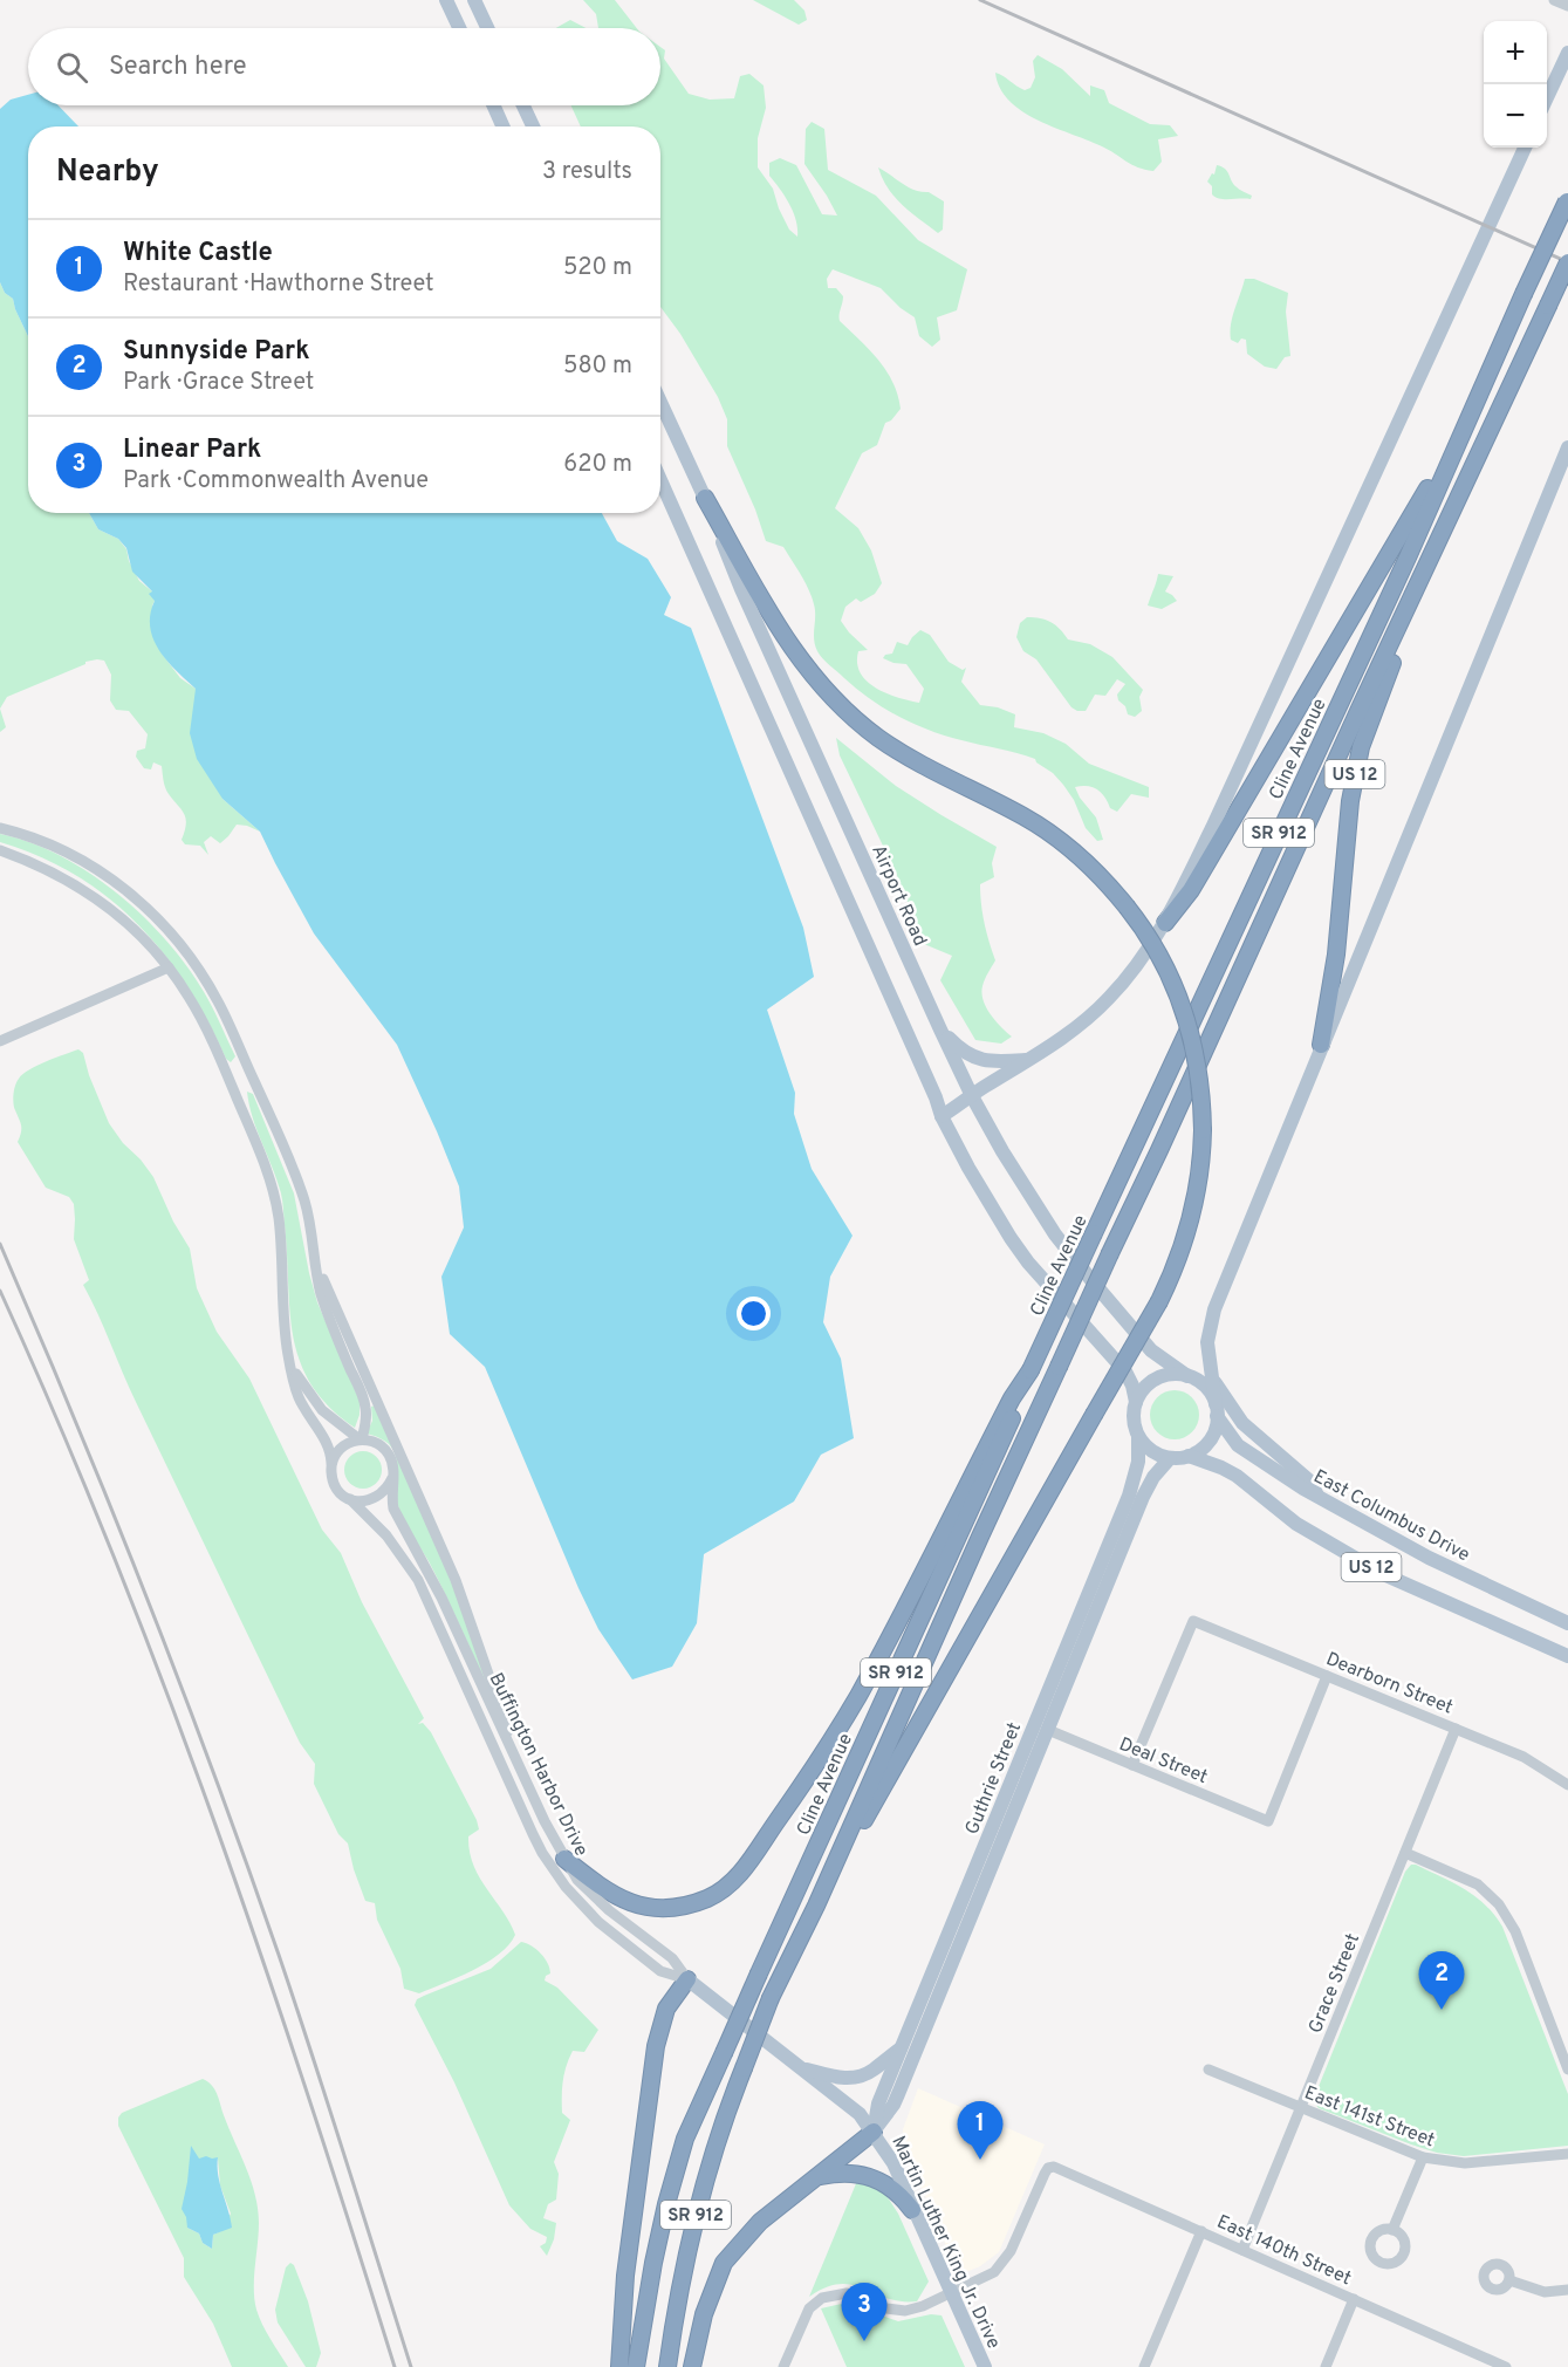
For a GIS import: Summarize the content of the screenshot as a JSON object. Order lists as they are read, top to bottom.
{
  "streets": {
    "highway": ["Cline Avenue", "US 12", "SR 912"],
    "main road": [
      "Airport Road",
      "East Columbus Drive",
      "Guthrie Street",
      "Martin Luther King Jr. Drive"
    ],
    "street": [
      "Dearborn Street",
      "Deal Street",
      "Buffington Harbor Drive",
      "Grace Street",
      "East 141st Street",
      "East 140th Street"
    ]
  },
  "crossings": [
    ["US 12", "SR 912"],
    ["US 12", "Airport Road"],
    ["US 12", "East Columbus Drive"],
    ["US 12", "Guthrie Street"],
    ["Airport Road", "East Columbus Drive"],
    ["Airport Road", "Guthrie Street"],
    ["East Columbus Drive", "Guthrie Street"],
    ["Dearborn Street", "Deal Street"],
    ["Dearborn Street", "Grace Street"],
    ["Deal Street", "Guthrie Street"],
    ["Guthrie Street", "Martin Luther King Jr. Drive"],
    ["Grace Street", "East 141st Street"],
    ["Grace Street", "East 140th Street"],
    ["Martin Luther King Jr. Drive", "East 140th Street"]
  ],
  "page": {
    "map_buttons": ["+", "−"],
    "search": "Search here",
    "heading": ["Nearby", "3 results"],
    "list": [
      {
        "mark": "1",
        "name": "White Castle",
        "note": "Restaurant · Hawthorne Street",
        "value": "520 m"
      },
      {
        "mark": "2",
        "name": "Sunnyside Park",
        "note": "Park · Grace Street",
        "value": "580 m"
      },
      {
        "mark": "3",
        "name": "Linear Park",
        "note": "Park · Commonwealth Avenue",
        "value": "620 m"
      }
    ],
    "pins": ["2", "1", "3"]
  }
}
